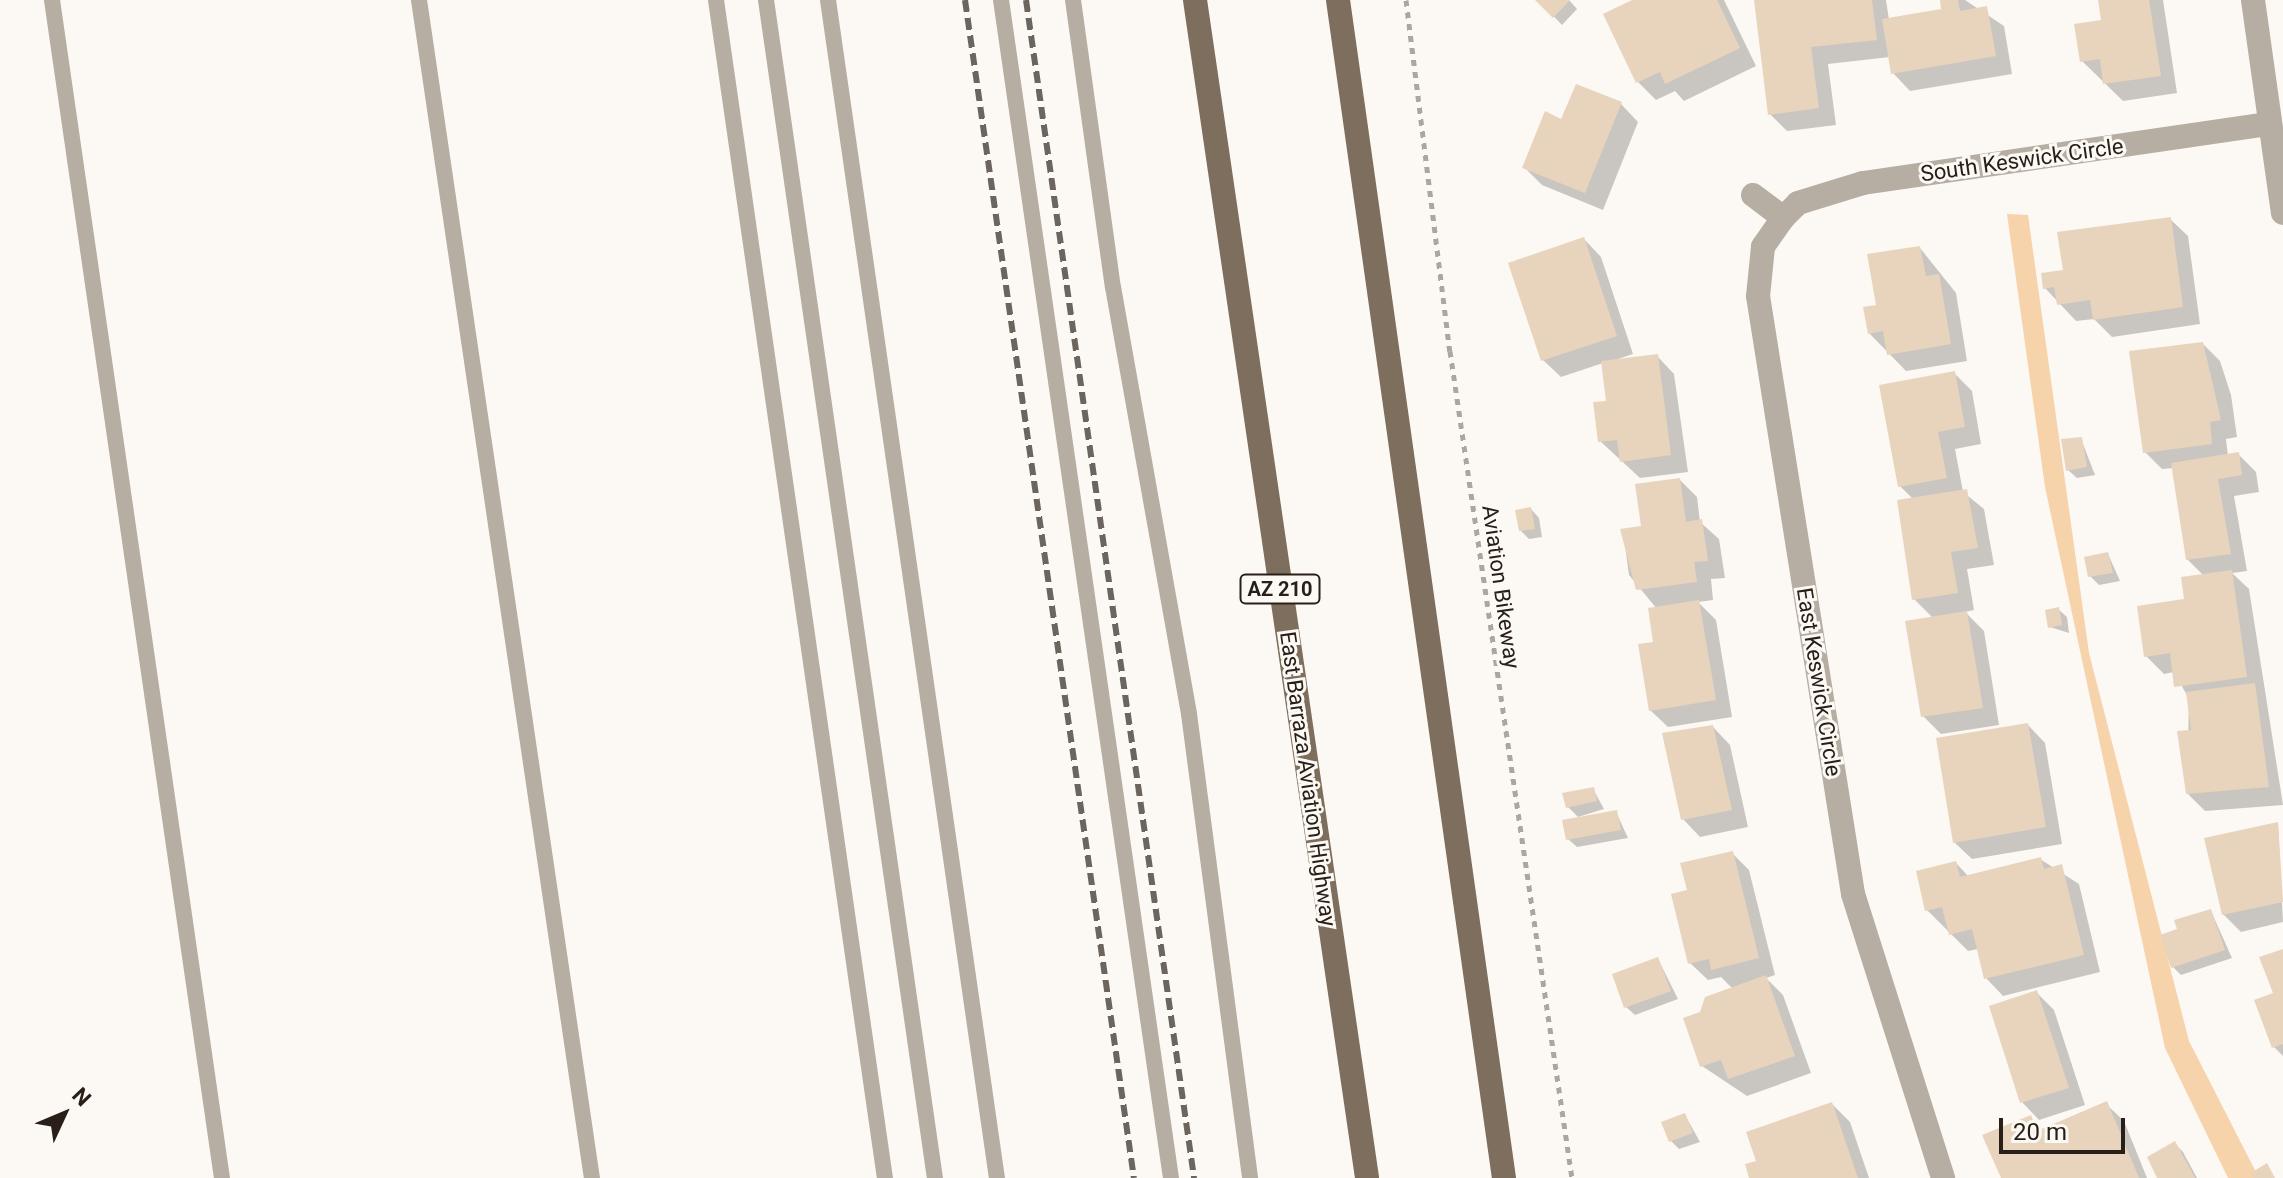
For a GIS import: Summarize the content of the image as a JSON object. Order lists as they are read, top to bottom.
{
  "streets": {
    "main road": ["AZ 210", "East Barraza Aviation Highway"],
    "street": ["South Keswick Circle", "East Keswick Circle"],
    "path": ["Aviation Bikeway"]
  },
  "crossings": [
    ["South Keswick Circle", "East Keswick Circle"]
  ],
  "scale_bar": "20 m",
  "north": "top right"
}
